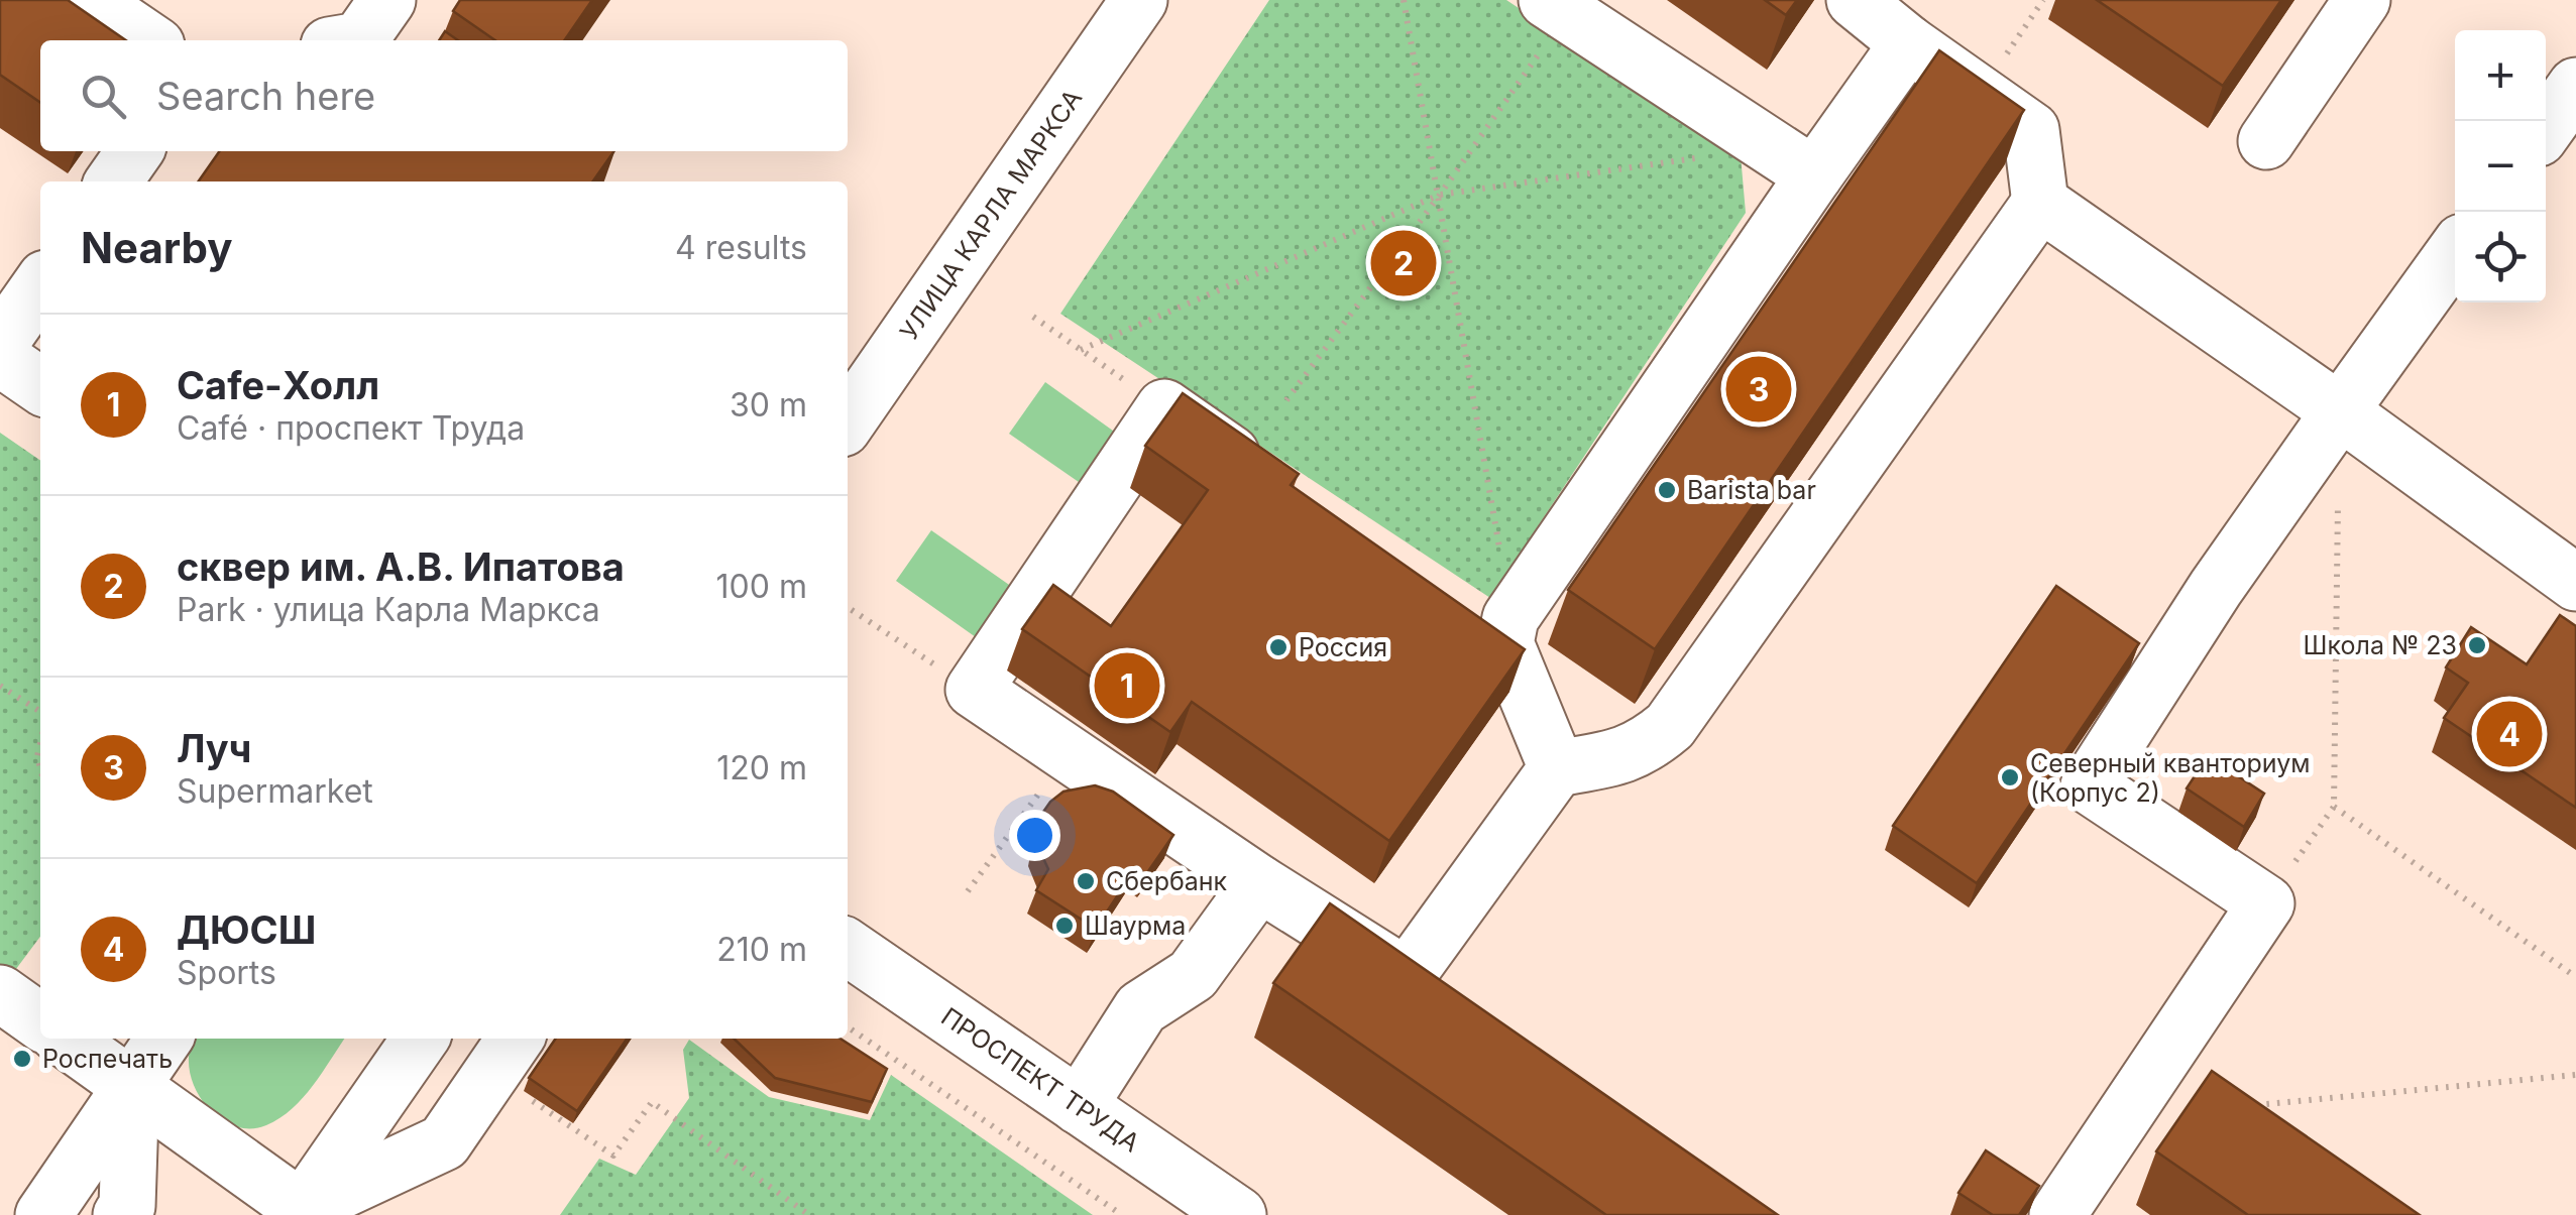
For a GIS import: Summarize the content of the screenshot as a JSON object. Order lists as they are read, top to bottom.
{
  "streets": {
    "street": ["УЛИЦА КАРЛА МАРКСА", "ПРОСПЕКТ ТРУДА"]
  },
  "places": [
    "Barista bar",
    "Школа № 23",
    "Россия",
    "Северный кванториум (Корпус 2)",
    "Сбербанк",
    "Шаурма",
    "Роспечать"
  ],
  "page": {
    "map_buttons": ["+", "−"],
    "search": "Search here",
    "heading": ["Nearby", "4 results"],
    "pins": [
      "2",
      "3",
      "1",
      "4"
    ],
    "list": [
      {
        "mark": "1",
        "name": "Cafe-Холл",
        "note": "Café · проспект Труда",
        "value": "30 m"
      },
      {
        "mark": "2",
        "name": "сквер им. А.В. Ипатова",
        "note": "Park · улица Карла Маркса",
        "value": "100 m"
      },
      {
        "mark": "3",
        "name": "Луч",
        "note": "Supermarket",
        "value": "120 m"
      },
      {
        "mark": "4",
        "name": "ДЮСШ",
        "note": "Sports",
        "value": "210 m"
      }
    ]
  }
}
